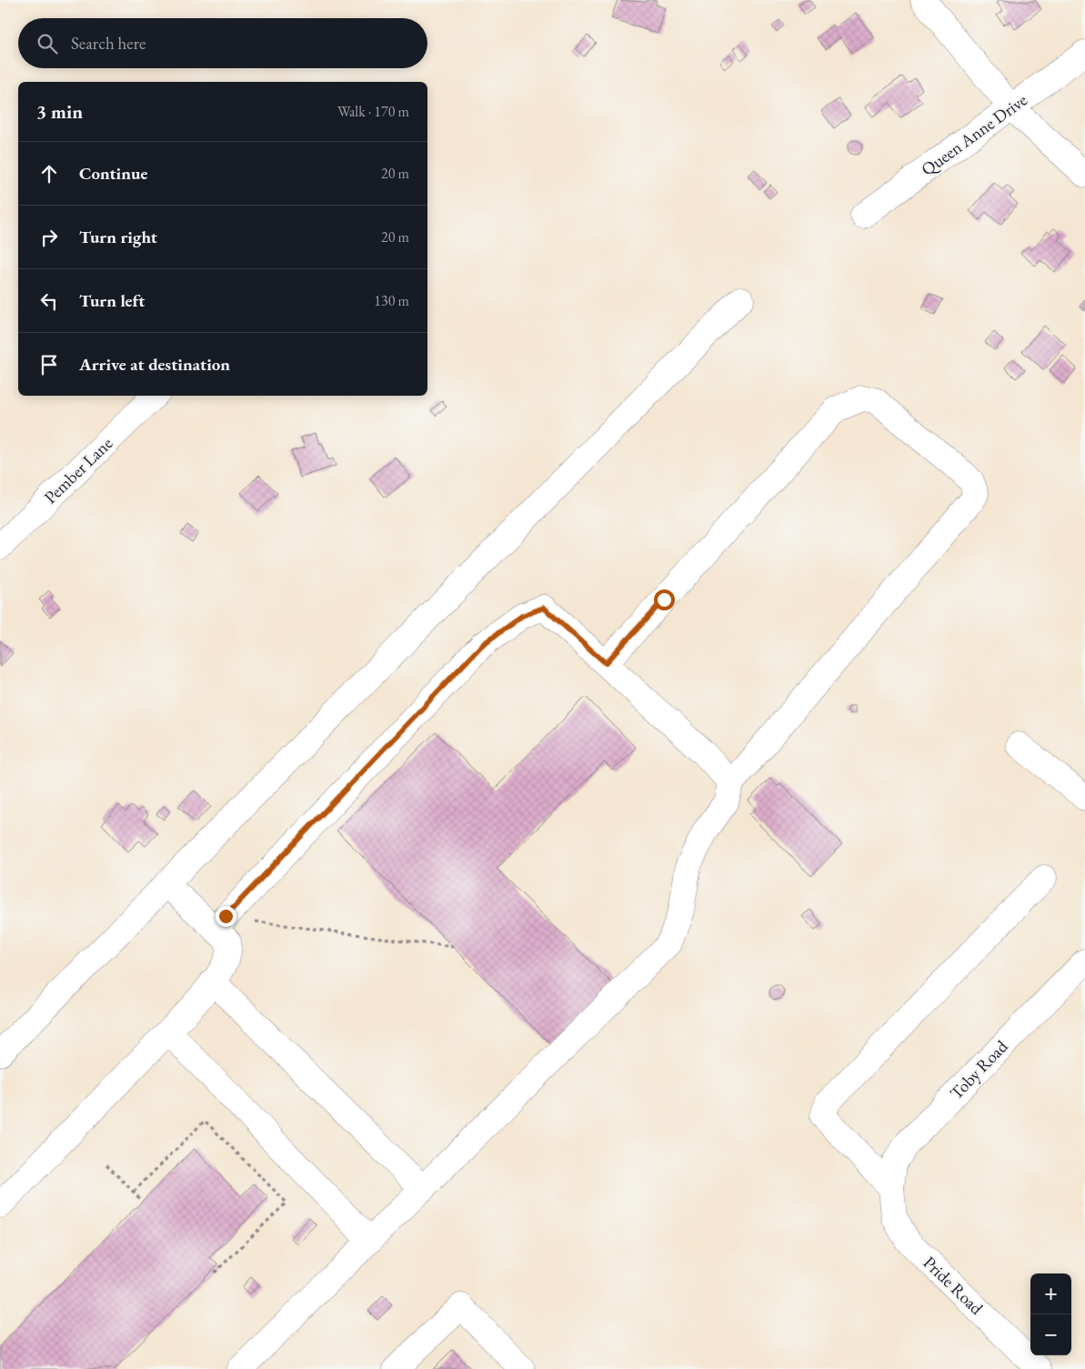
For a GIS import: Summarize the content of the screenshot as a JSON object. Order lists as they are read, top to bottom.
{
  "streets": {
    "street": [
      "Queen Anne Drive",
      "Pember Lane",
      "Toby Road",
      "Pride Road"
    ]
  },
  "crossings": [
    ["Toby Road", "Pride Road"]
  ],
  "page": {
    "search": "Search here",
    "heading": ["3 min", "Walk · 170 m"],
    "list": [
      ["Continue", "20 m"],
      ["Turn right", "20 m"],
      ["Turn left", "130 m"],
      "Arrive at destination"
    ],
    "map_buttons": ["+", "−"]
  }
}
